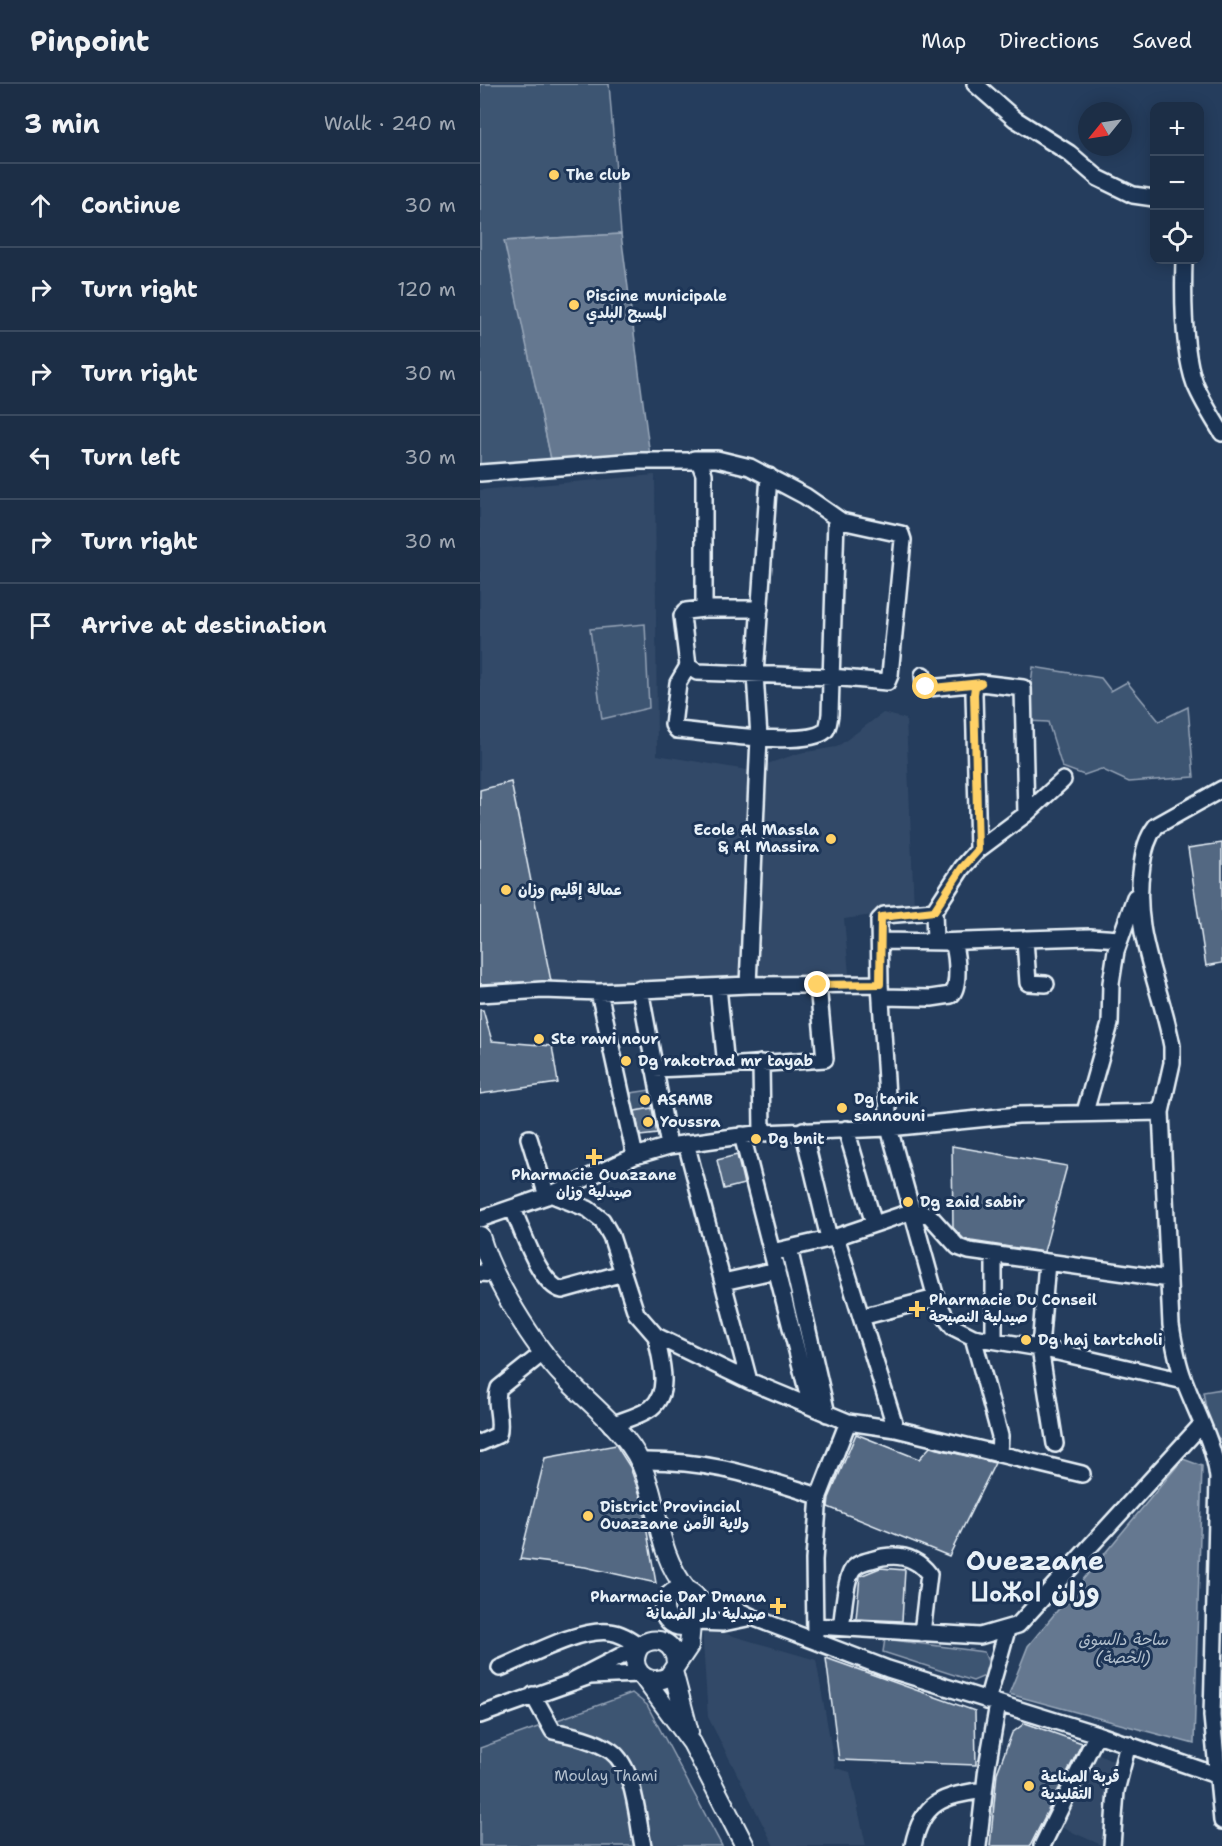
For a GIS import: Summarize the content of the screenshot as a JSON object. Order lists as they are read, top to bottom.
{
  "districts": ["Ouezzane ⵡⴰⵣⴰⵏ وزان"],
  "water": ["ساحة دالسوق (الخصة)"],
  "parks": ["Moulay Thami"],
  "places": {
    "other": [
      "The club",
      "Piscine municipale المسبح البلدي",
      "Ecole Al Massla & Al Massira",
      "عمالة إقليم وزان",
      "Ste rawi nour",
      "Dg rakotrad mr tayab",
      "ASAMB",
      "Dg tarik sannouni",
      "Youssra",
      "Dg bnit",
      "Dg zaid sabir",
      "Dg haj tartcholi",
      "District Provincial Ouazzane ولاية الأمن",
      "قربة الصناعة التقليدية"
    ],
    "health": ["Pharmacie Ouazzane صيدلية وزان", "Pharmacie Du Conseil صيدلية النصيحة", "Pharmacie Dar Dmana صيدلية دار الضمانة"]
  },
  "north": "bottom left",
  "page": {
    "header": "Pinpoint",
    "nav": ["Map", "Directions", "Saved"],
    "heading": ["3 min", "Walk · 240 m"],
    "map_buttons": ["+", "−"],
    "list": [
      ["Continue", "30 m"],
      ["Turn right", "120 m"],
      ["Turn right", "30 m"],
      ["Turn left", "30 m"],
      ["Turn right", "30 m"],
      "Arrive at destination"
    ]
  }
}
